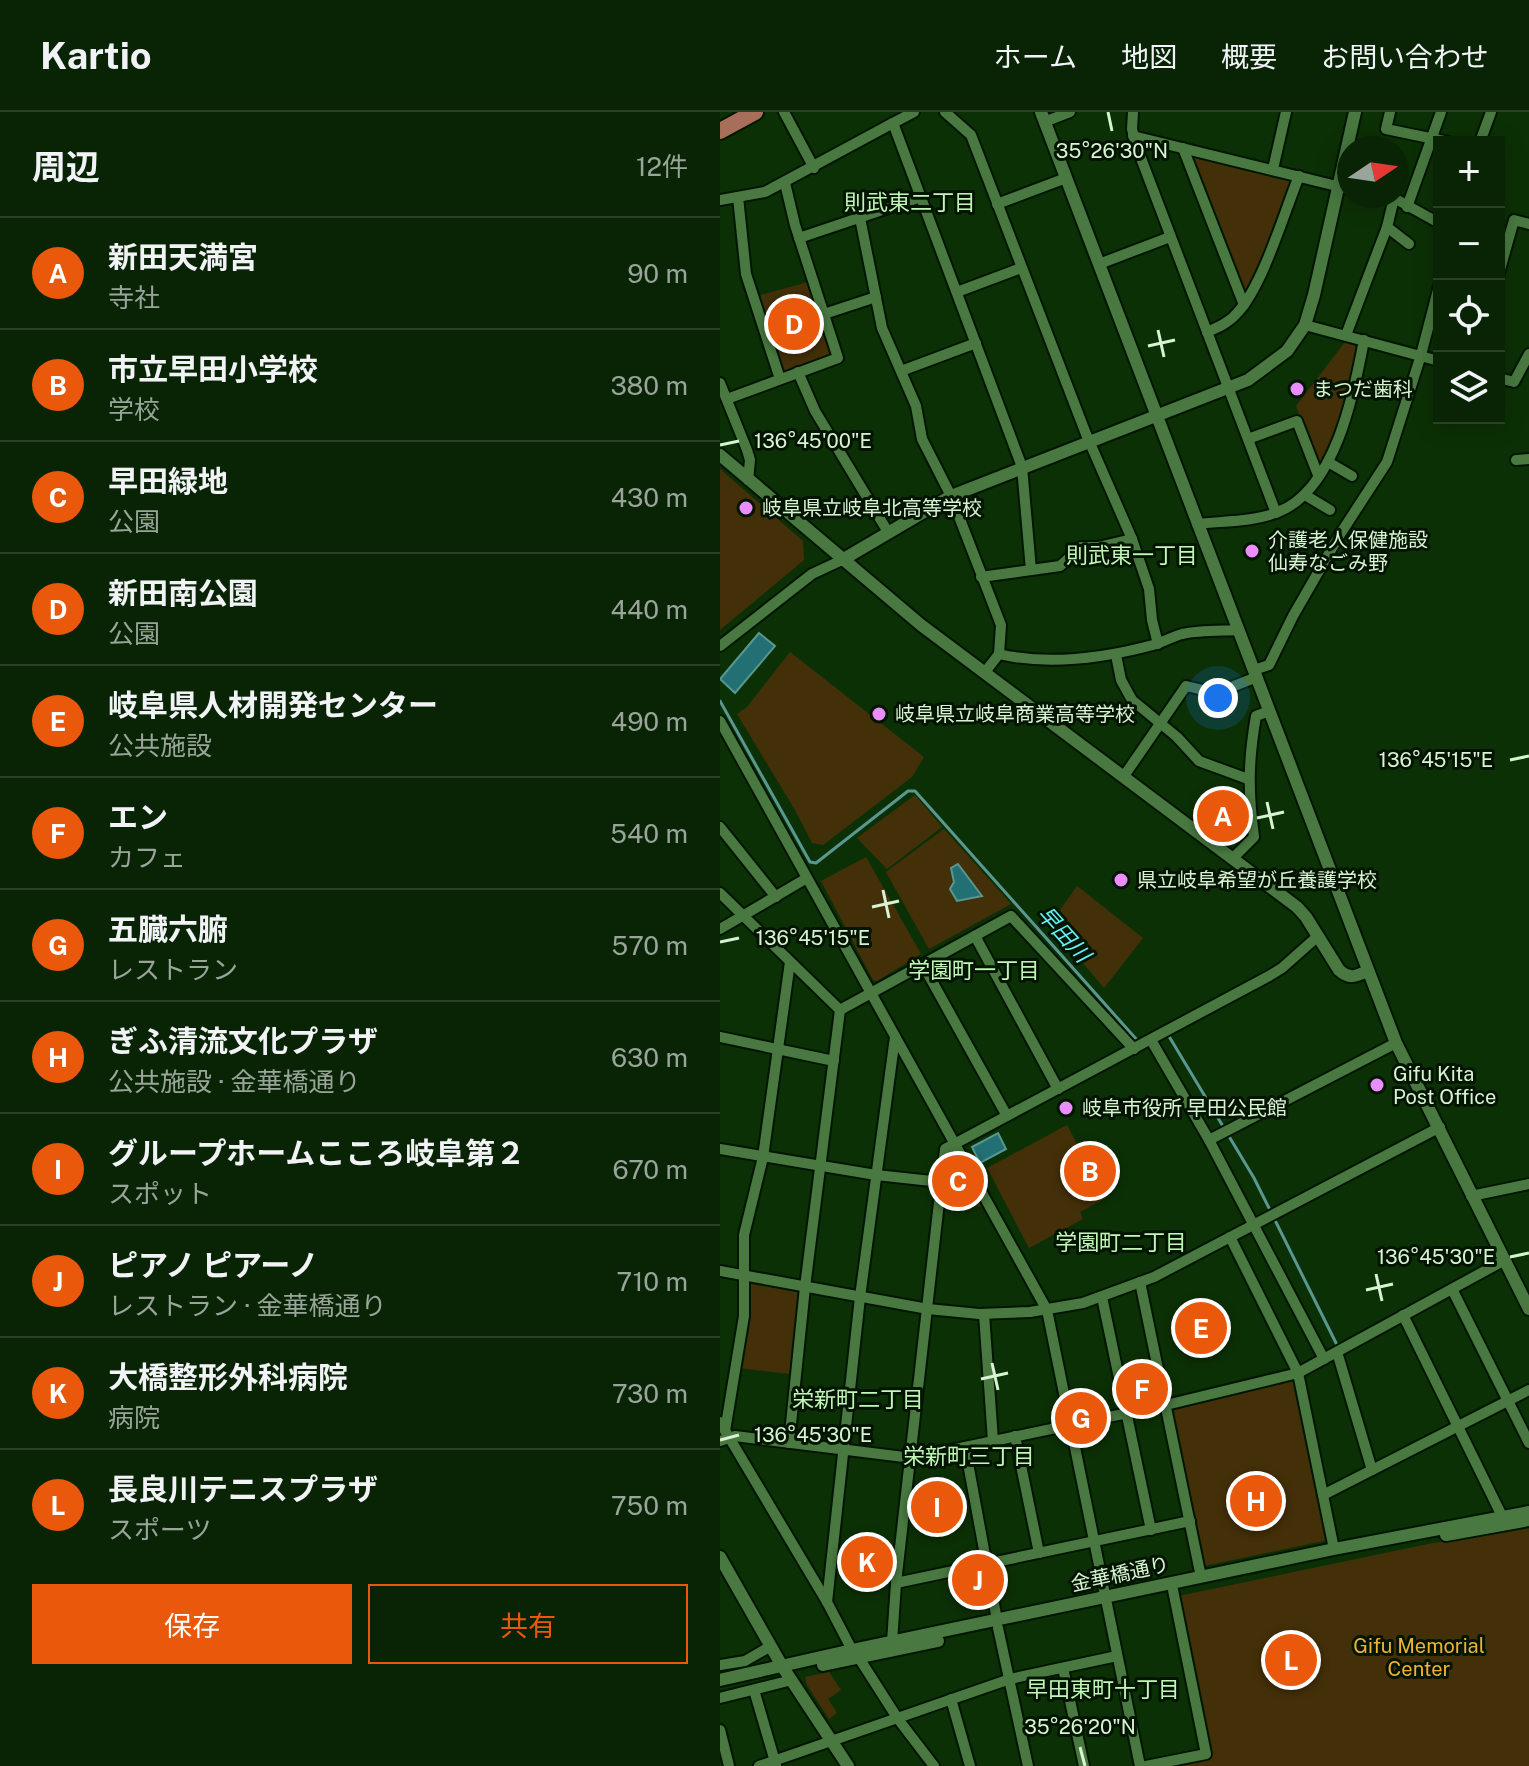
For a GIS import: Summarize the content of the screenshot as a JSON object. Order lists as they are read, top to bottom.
{
  "streets": {
    "street": ["金華橋通り"]
  },
  "districts": [
    "則武東二丁目",
    "則武東一丁目",
    "学園町一丁目",
    "学園町二丁目",
    "栄新町二丁目",
    "栄新町三丁目",
    "早田東町十丁目"
  ],
  "water": ["早田川"],
  "parks": ["Gifu Memorial Center"],
  "places": [
    "まつだ歯科",
    "岐阜県立岐阜北高等学校",
    "介護老人保健施設 仙寿なごみ野",
    "岐阜県立岐阜商業高等学校",
    "県立岐阜希望が丘養護学校",
    "Gifu Kita Post Office",
    "岐阜市役所 早田公民館"
  ],
  "north": "right",
  "page": {
    "header": "Kartio",
    "nav": [
      "ホーム",
      "地図",
      "概要",
      "お問い合わせ"
    ],
    "heading": ["周辺", "12件"],
    "map_buttons": ["+", "−"],
    "list": [
      {
        "mark": "A",
        "name": "新田天満宮",
        "note": "寺社",
        "value": "90 m"
      },
      {
        "mark": "B",
        "name": "市立早田小学校",
        "note": "学校",
        "value": "380 m"
      },
      {
        "mark": "C",
        "name": "早田緑地",
        "note": "公園",
        "value": "430 m"
      },
      {
        "mark": "D",
        "name": "新田南公園",
        "note": "公園",
        "value": "440 m"
      },
      {
        "mark": "E",
        "name": "岐阜県人材開発センター",
        "note": "公共施設",
        "value": "490 m"
      },
      {
        "mark": "F",
        "name": "エン",
        "note": "カフェ",
        "value": "540 m"
      },
      {
        "mark": "G",
        "name": "五臓六腑",
        "note": "レストラン",
        "value": "570 m"
      },
      {
        "mark": "H",
        "name": "ぎふ清流文化プラザ",
        "note": "公共施設 · 金華橋通り",
        "value": "630 m"
      },
      {
        "mark": "I",
        "name": "グループホームこころ岐阜第２",
        "note": "スポット",
        "value": "670 m"
      },
      {
        "mark": "J",
        "name": "ピアノ ピアーノ",
        "note": "レストラン · 金華橋通り",
        "value": "710 m"
      },
      {
        "mark": "K",
        "name": "大橋整形外科病院",
        "note": "病院",
        "value": "730 m"
      },
      {
        "mark": "L",
        "name": "長良川テニスプラザ",
        "note": "スポーツ",
        "value": "750 m"
      }
    ],
    "pins": [
      "D",
      "A",
      "B",
      "C",
      "E",
      "F",
      "G",
      "H",
      "I",
      "K",
      "J",
      "L"
    ],
    "buttons": ["保存", "共有"]
  },
  "coordinates": [
    "35°26'30\"N",
    "136°45'00\"E",
    "136°45'15\"E",
    "136°45'30\"E",
    "35°26'20\"N"
  ]
}
